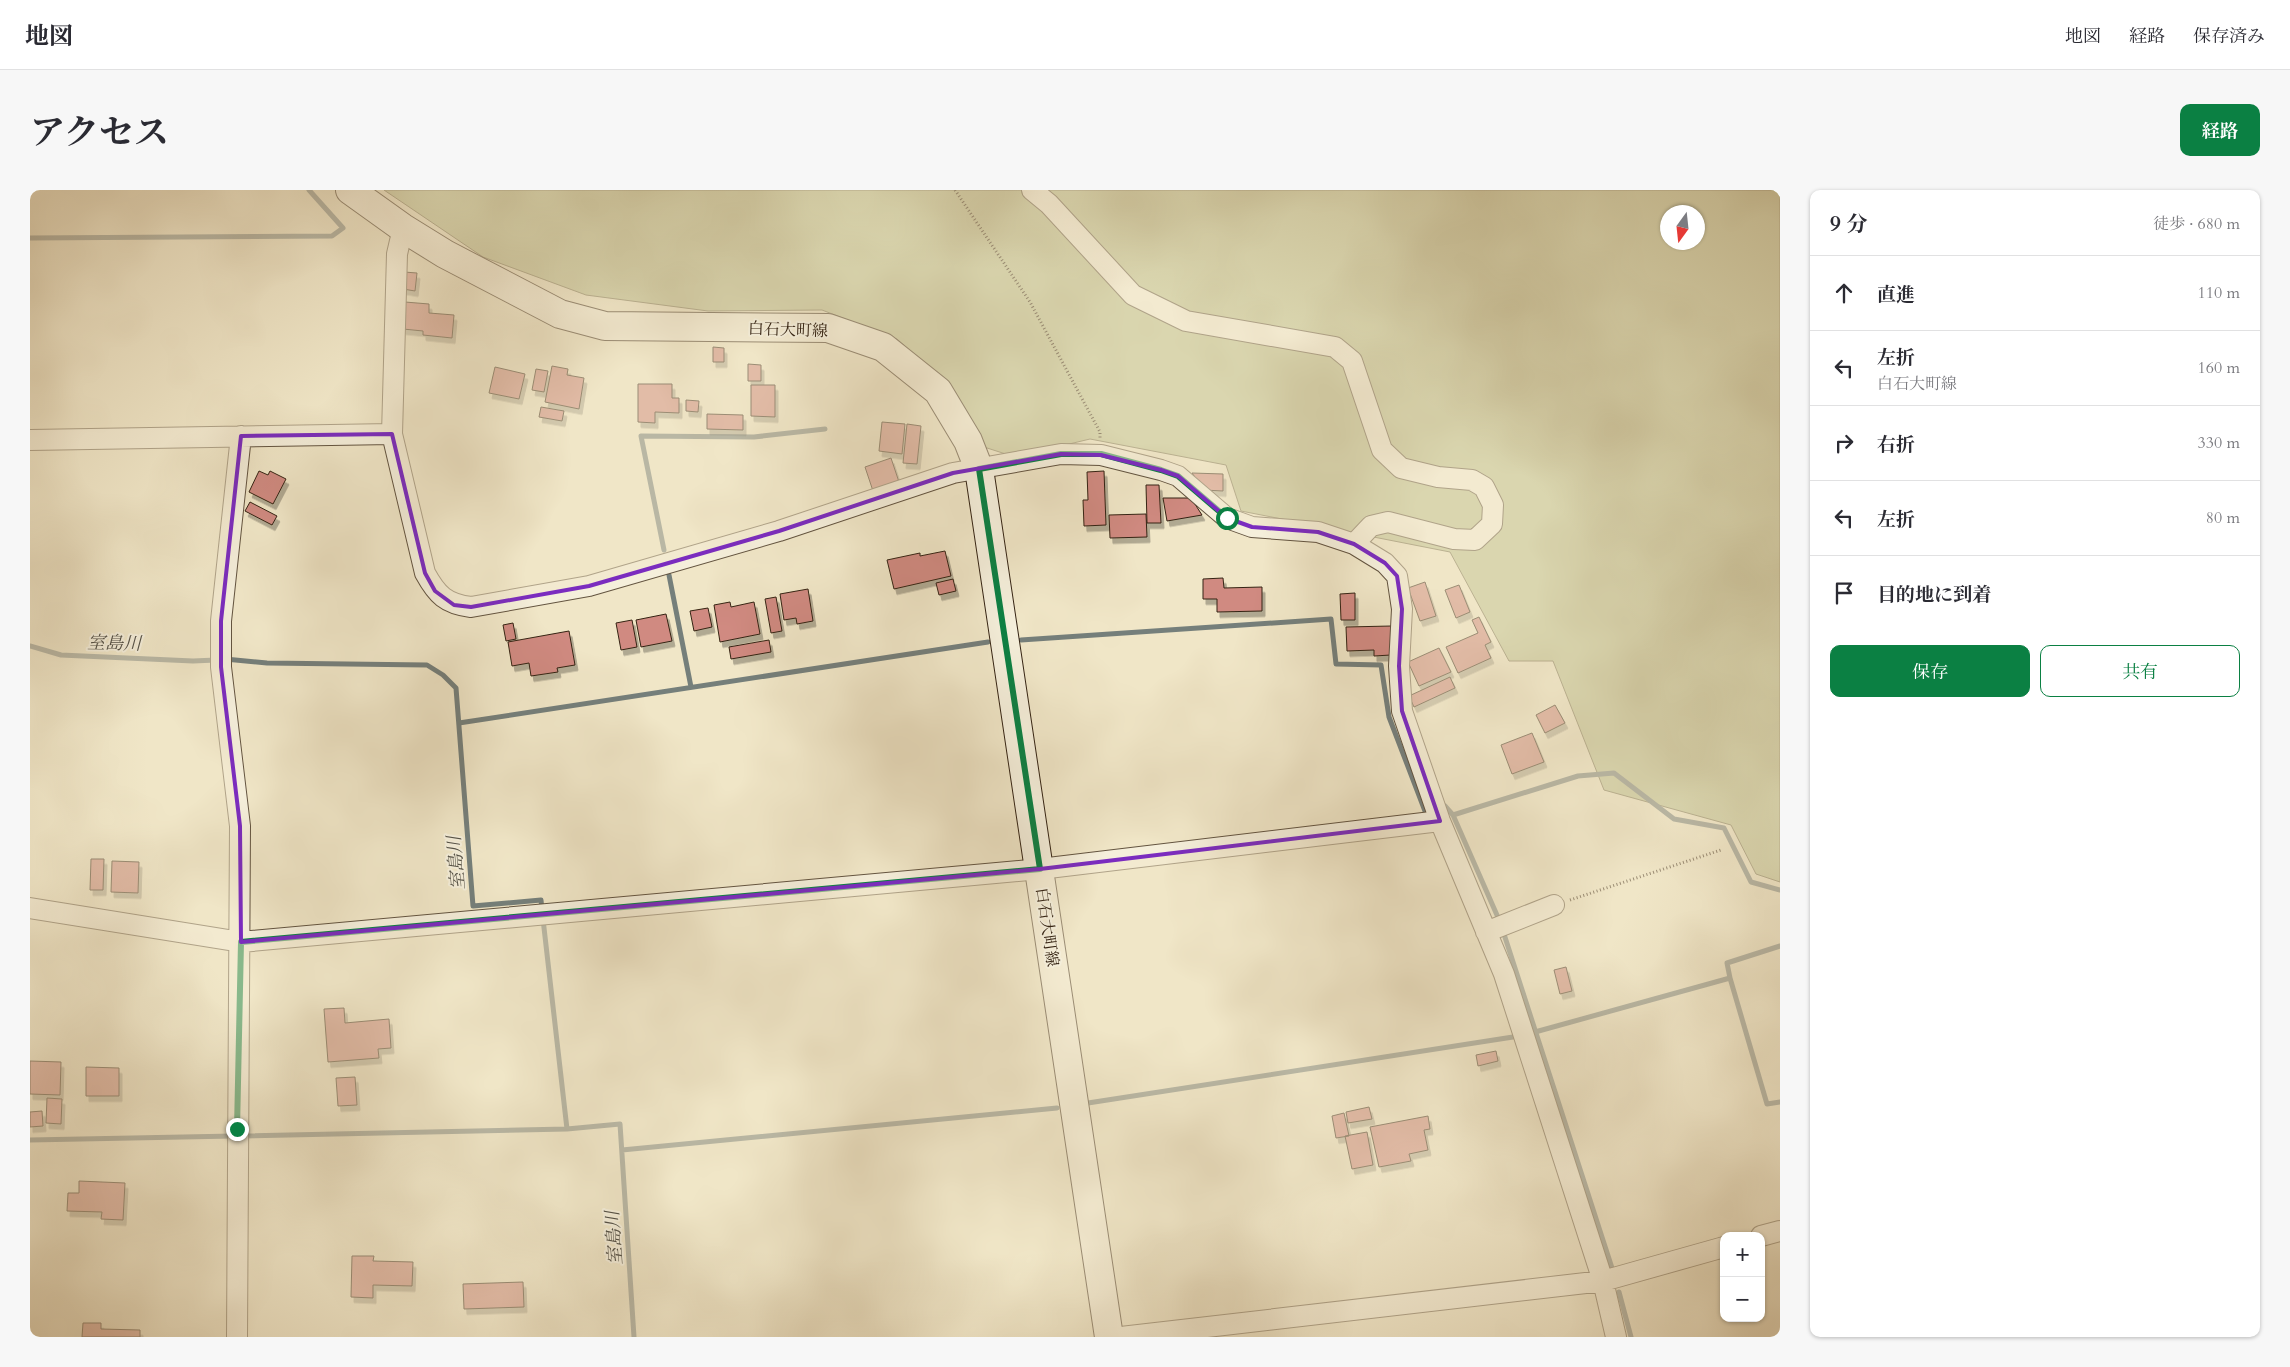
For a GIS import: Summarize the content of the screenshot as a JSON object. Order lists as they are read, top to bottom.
{
  "streets": {
    "main road": ["白石大町線"]
  },
  "water": ["室島川"],
  "north": "bottom",
  "page": {
    "header": "地図",
    "nav": ["地図", "経路", "保存済み"],
    "title": "アクセス",
    "buttons": [
      "経路",
      ["保存", "共有"]
    ],
    "heading": ["9 分", "徒歩 · 680 m"],
    "list": [
      ["直進", "110 m"],
      ["左折", "白石大町線", "160 m"],
      ["右折", "330 m"],
      ["左折", "80 m"],
      "目的地に到着"
    ],
    "map_buttons": ["+", "−"]
  }
}
